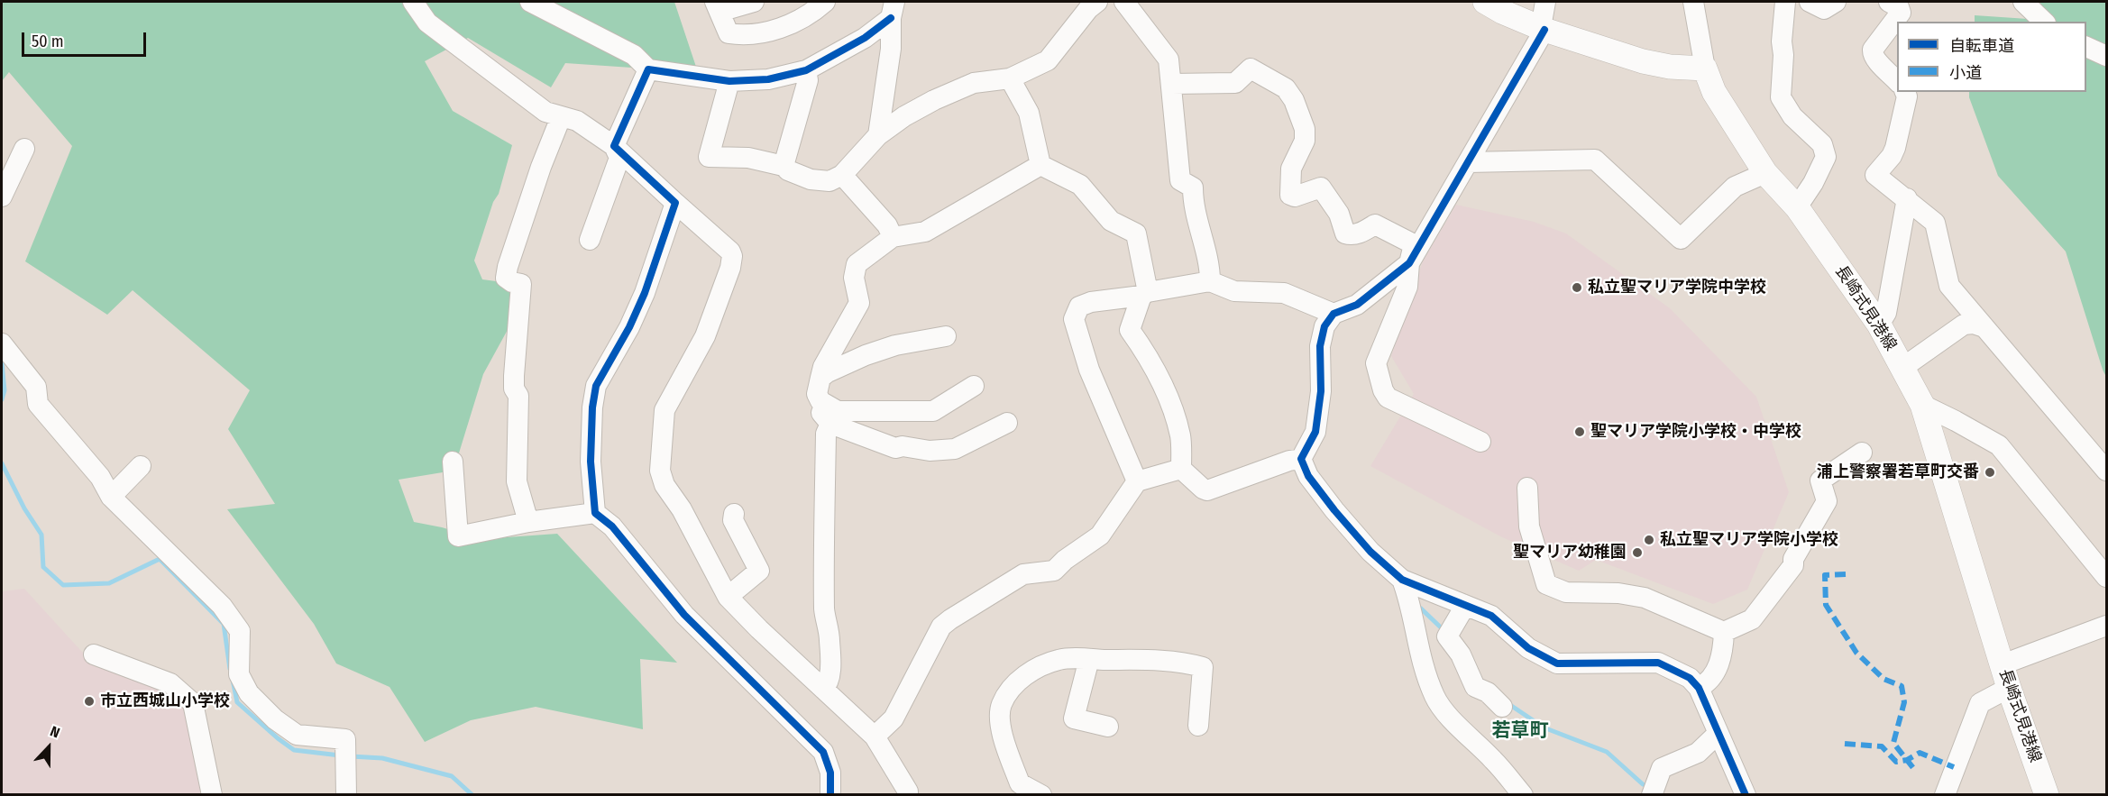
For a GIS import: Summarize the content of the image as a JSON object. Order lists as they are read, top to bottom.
{
  "streets": {
    "main road": ["長崎式見港線"]
  },
  "districts": ["若草町"],
  "places": [
    "私立聖マリア学院中学校",
    "聖マリア学院小学校・中学校",
    "浦上警察署若草町交番",
    "私立聖マリア学院小学校",
    "聖マリア幼稚園",
    "市立西城山小学校"
  ],
  "legend": ["自転車道", "小道"],
  "scale_bar": "50 m",
  "north": "top"
}
